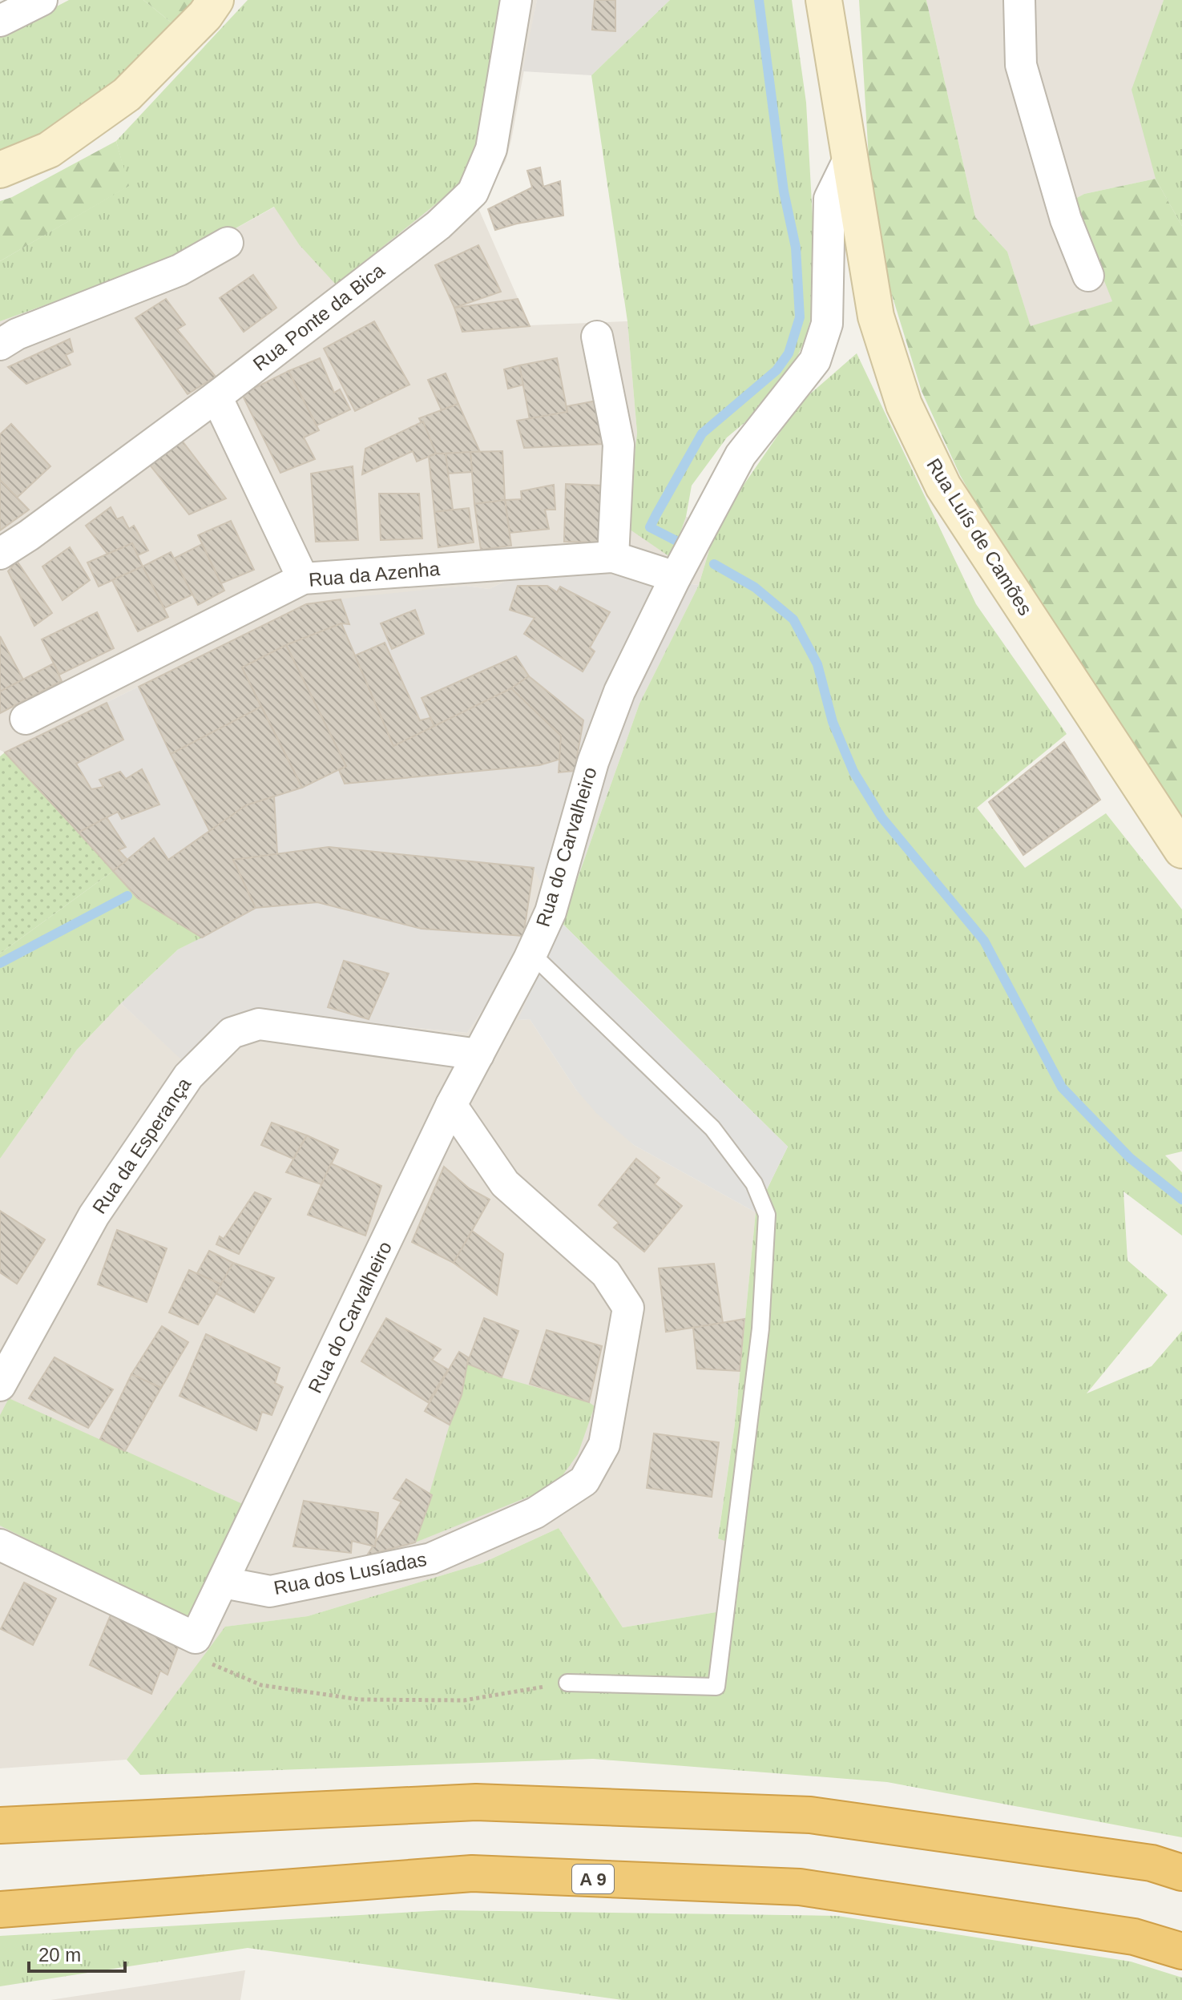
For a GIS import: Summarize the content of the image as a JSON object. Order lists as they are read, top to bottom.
{
  "streets": {
    "highway": ["A 9"],
    "main road": ["Rua Luís de Camões"],
    "street": [
      "Rua Ponte da Bica",
      "Rua da Azenha",
      "Rua do Carvalheiro",
      "Rua da Esperança",
      "Rua dos Lusíadas"
    ]
  },
  "crossings": [
    ["Rua Luís de Camões", "Rua do Carvalheiro"],
    ["Rua da Azenha", "Rua do Carvalheiro"],
    ["Rua do Carvalheiro", "Rua da Esperança"],
    ["Rua do Carvalheiro", "Rua dos Lusíadas"]
  ],
  "scale_bar": "20 m"
}
